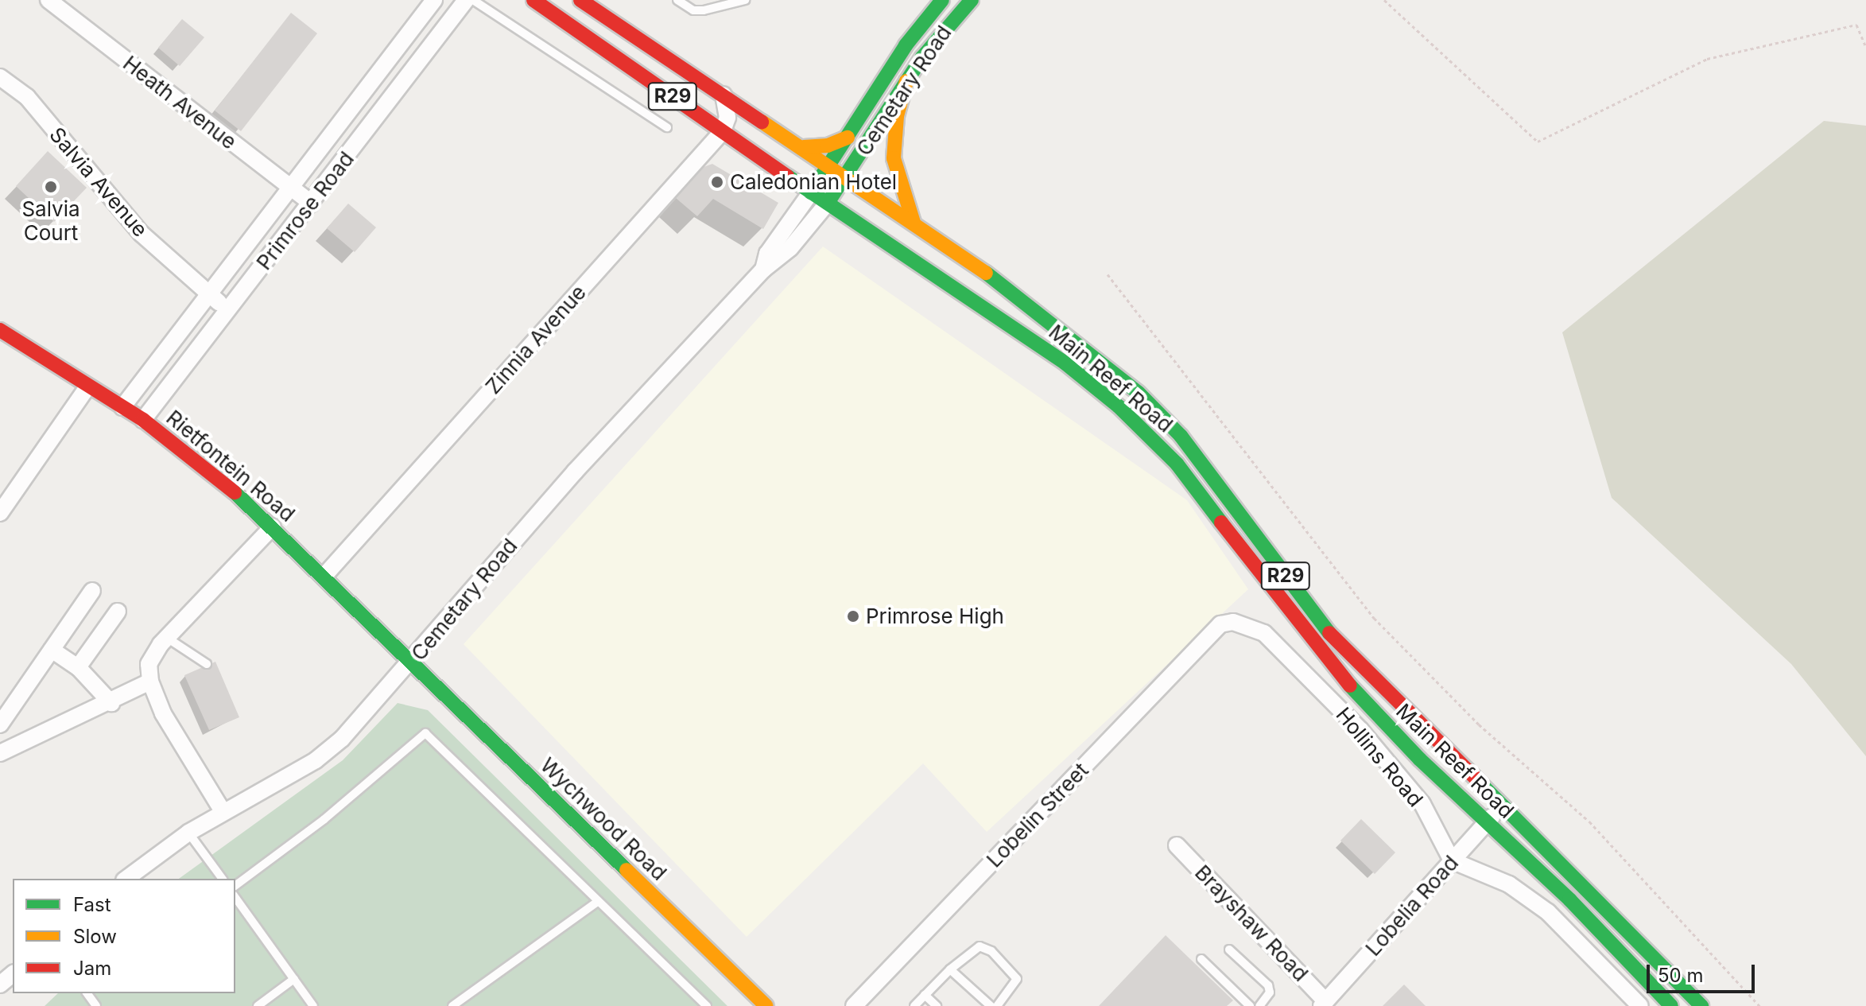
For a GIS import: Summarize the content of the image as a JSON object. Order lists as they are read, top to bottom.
{
  "streets": {
    "main road": [
      "Cemetary Road",
      "R29",
      "Main Reef Road",
      "Rietfontein Road",
      "Wychwood Road"
    ],
    "street": [
      "Heath Avenue",
      "Salvia Avenue",
      "Primrose Road",
      "Zinnia Avenue",
      "Hollins Road",
      "Lobelin Street",
      "Lobelia Road",
      "Brayshaw Road"
    ]
  },
  "crossings": [
    ["Cemetary Road", "Main Reef Road"],
    ["Cemetary Road", "Rietfontein Road"],
    ["Cemetary Road", "Wychwood Road"],
    ["Heath Avenue", "Primrose Road"],
    ["Salvia Avenue", "Primrose Road"],
    ["Primrose Road", "Rietfontein Road"],
    ["Zinnia Avenue", "Main Reef Road"],
    ["Zinnia Avenue", "Rietfontein Road"],
    ["Main Reef Road", "Lobelia Road"],
    ["Rietfontein Road", "Wychwood Road"],
    ["Hollins Road", "Lobelin Street"],
    ["Hollins Road", "Lobelia Road"],
    ["Lobelia Road", "Brayshaw Road"]
  ],
  "places": ["Caledonian Hotel", "Salvia Court", "Primrose High"],
  "legend": ["Fast", "Slow", "Jam"],
  "scale_bar": "50 m"
}
